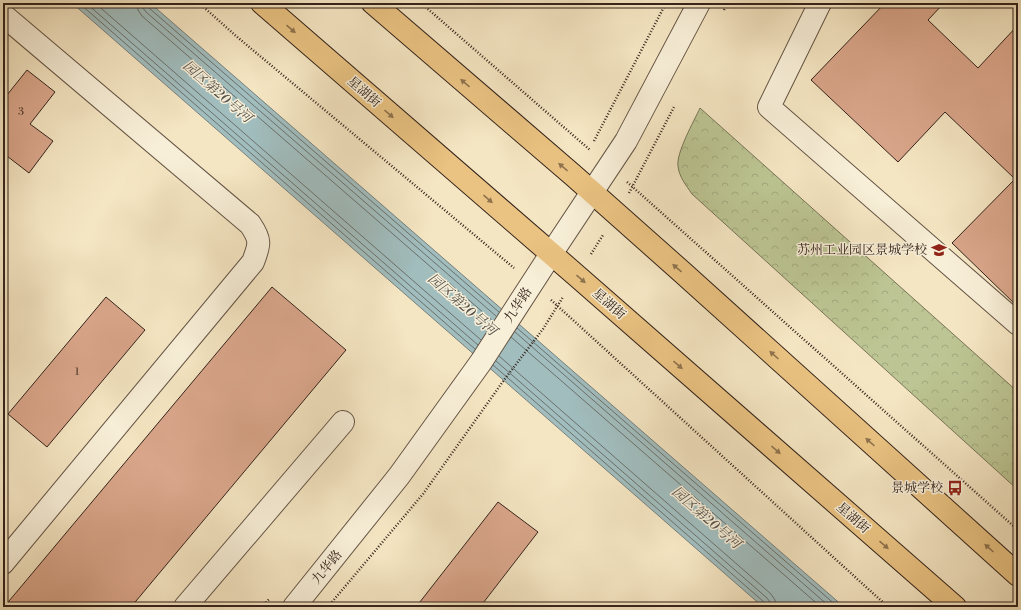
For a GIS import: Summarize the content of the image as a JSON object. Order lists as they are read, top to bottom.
{
  "streets": {
    "main road": ["星湖街"],
    "street": ["九华路"]
  },
  "crossings": [
    ["星湖街", "九华路"]
  ],
  "water": ["园区第20号河"],
  "places": {
    "school or university": ["苏州工业园区景城学校"],
    "bus stop": ["景城学校"]
  },
  "house_numbers": ["3", "1"]
}
